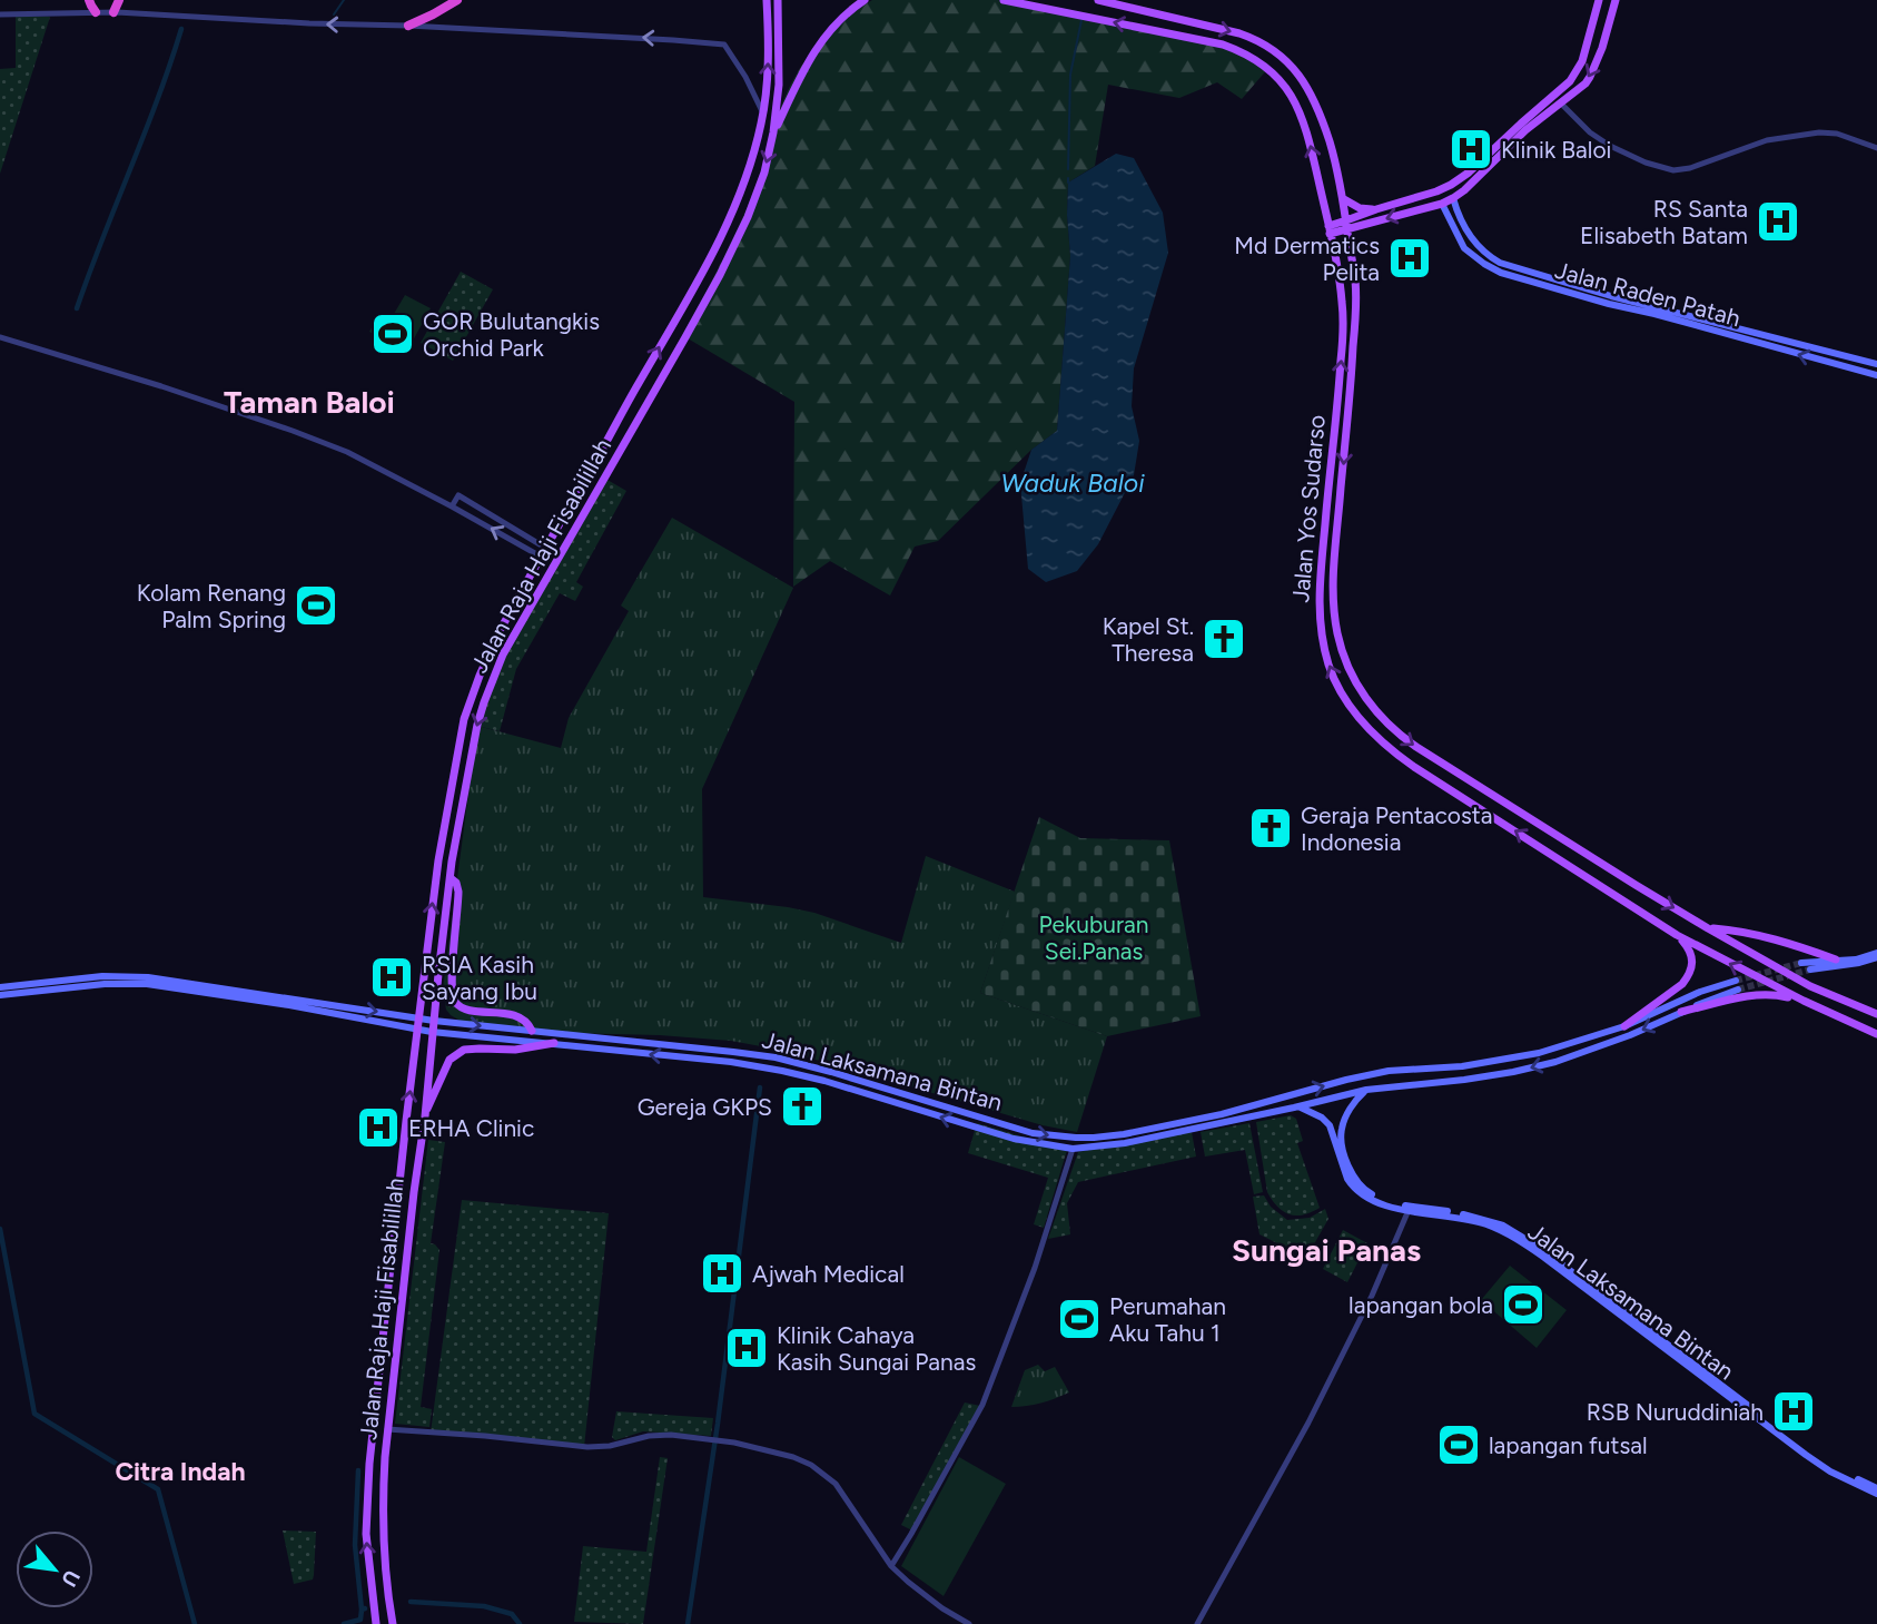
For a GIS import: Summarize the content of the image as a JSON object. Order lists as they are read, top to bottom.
{
  "streets": {
    "main road": [
      "Jalan Raden Patah",
      "Jalan Yos Sudarso",
      "Jalan Raja Haji Fisabilillah",
      "Jalan Laksamana Bintan"
    ]
  },
  "crossings": [
    ["Jalan Raja Haji Fisabilillah", "Jalan Laksamana Bintan"]
  ],
  "districts": ["Taman Baloi", "Sungai Panas", "Citra Indah"],
  "water": ["Waduk Baloi"],
  "parks": ["Pekuburan Sei.Panas"],
  "places": {
    "hospital": [
      "Klinik Baloi",
      "RS Santa Elisabeth Batam",
      "Md Dermatics Pelita",
      "RSIA Kasih Sayang Ibu",
      "ERHA Clinic",
      "Ajwah Medical",
      "Klinik Cahaya Kasih Sungai Panas",
      "RSB Nuruddiniah"
    ],
    "sports": [
      "GOR Bulutangkis Orchid Park",
      "Kolam Renang Palm Spring",
      "lapangan bola",
      "Perumahan Aku Tahu 1",
      "lapangan futsal"
    ],
    "church": ["Kapel St. Theresa", "Geraja Pentacosta Indonesia", "Gereja GKPS"]
  },
  "north": "bottom right"
}
